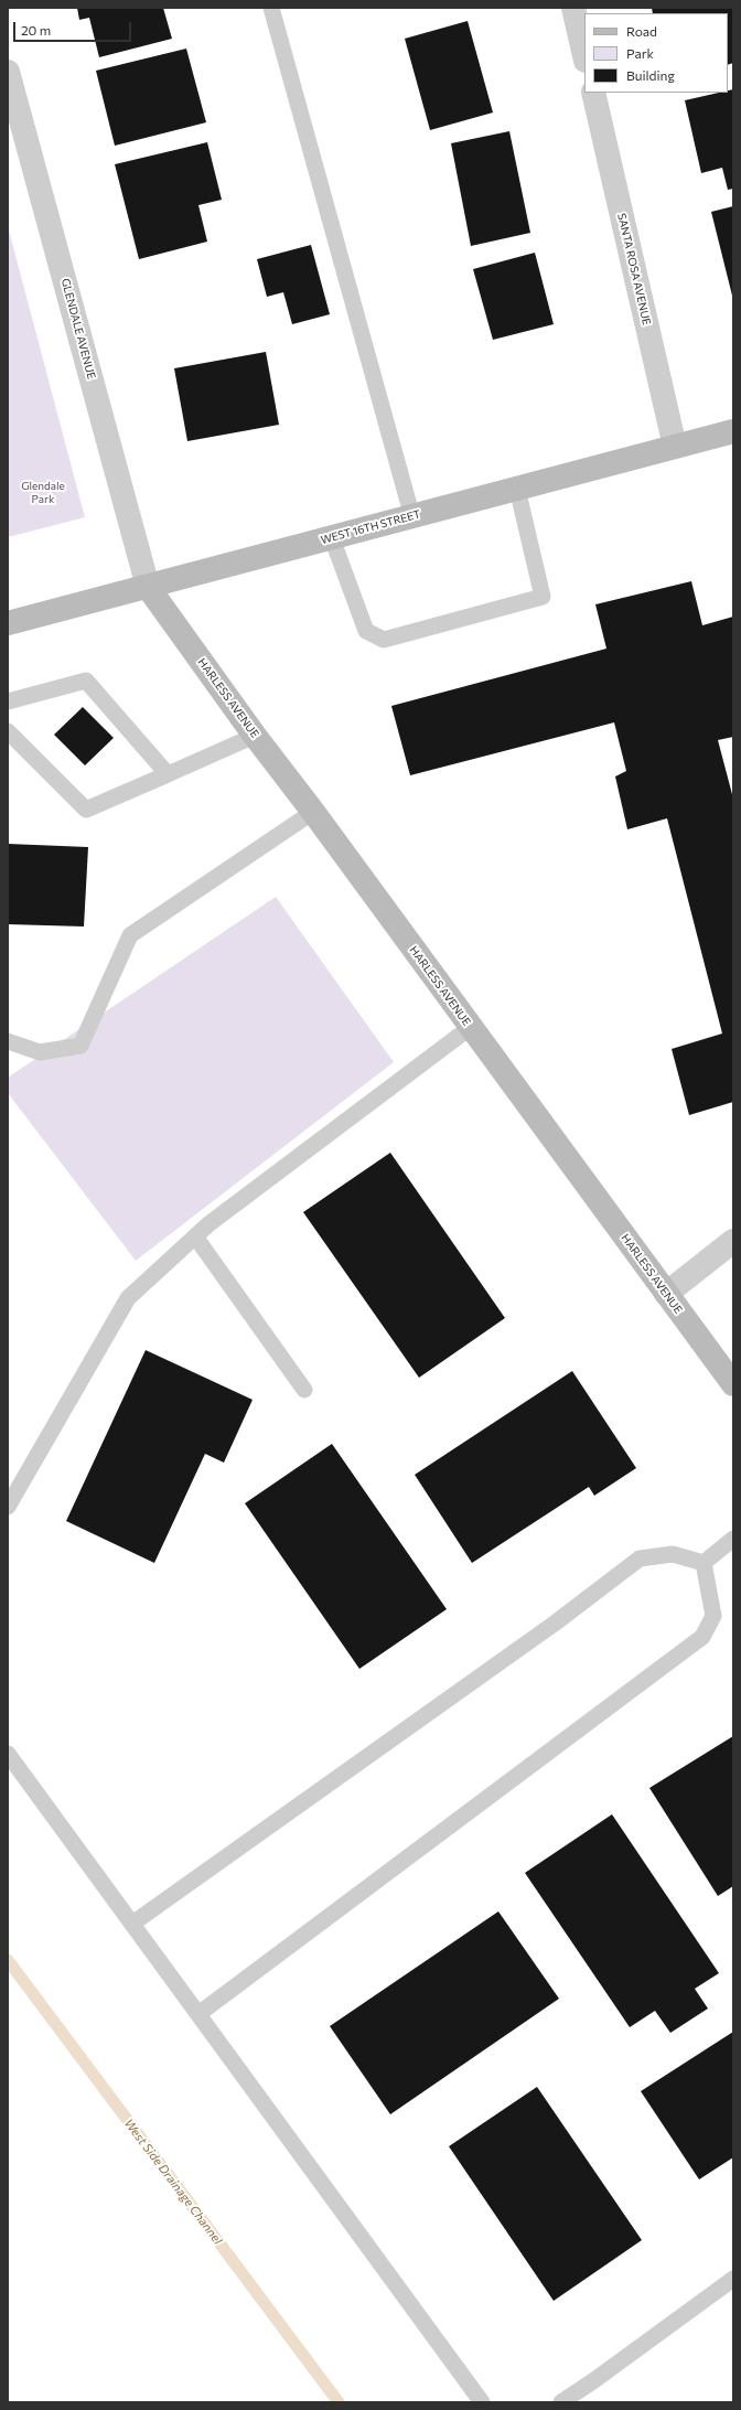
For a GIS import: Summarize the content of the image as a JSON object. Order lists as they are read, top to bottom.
{
  "streets": {
    "main road": ["WEST 16TH STREET", "HARLESS AVENUE"],
    "street": ["SANTA ROSA AVENUE", "GLENDALE AVENUE"]
  },
  "crossings": [
    ["SANTA ROSA AVENUE", "WEST 16TH STREET"],
    ["GLENDALE AVENUE", "WEST 16TH STREET"],
    ["GLENDALE AVENUE", "HARLESS AVENUE"],
    ["WEST 16TH STREET", "HARLESS AVENUE"]
  ],
  "water": ["West Side Drainage Channel"],
  "parks": ["Glendale Park"],
  "legend": ["Road", "Park", "Building"],
  "scale_bar": "20 m"
}
